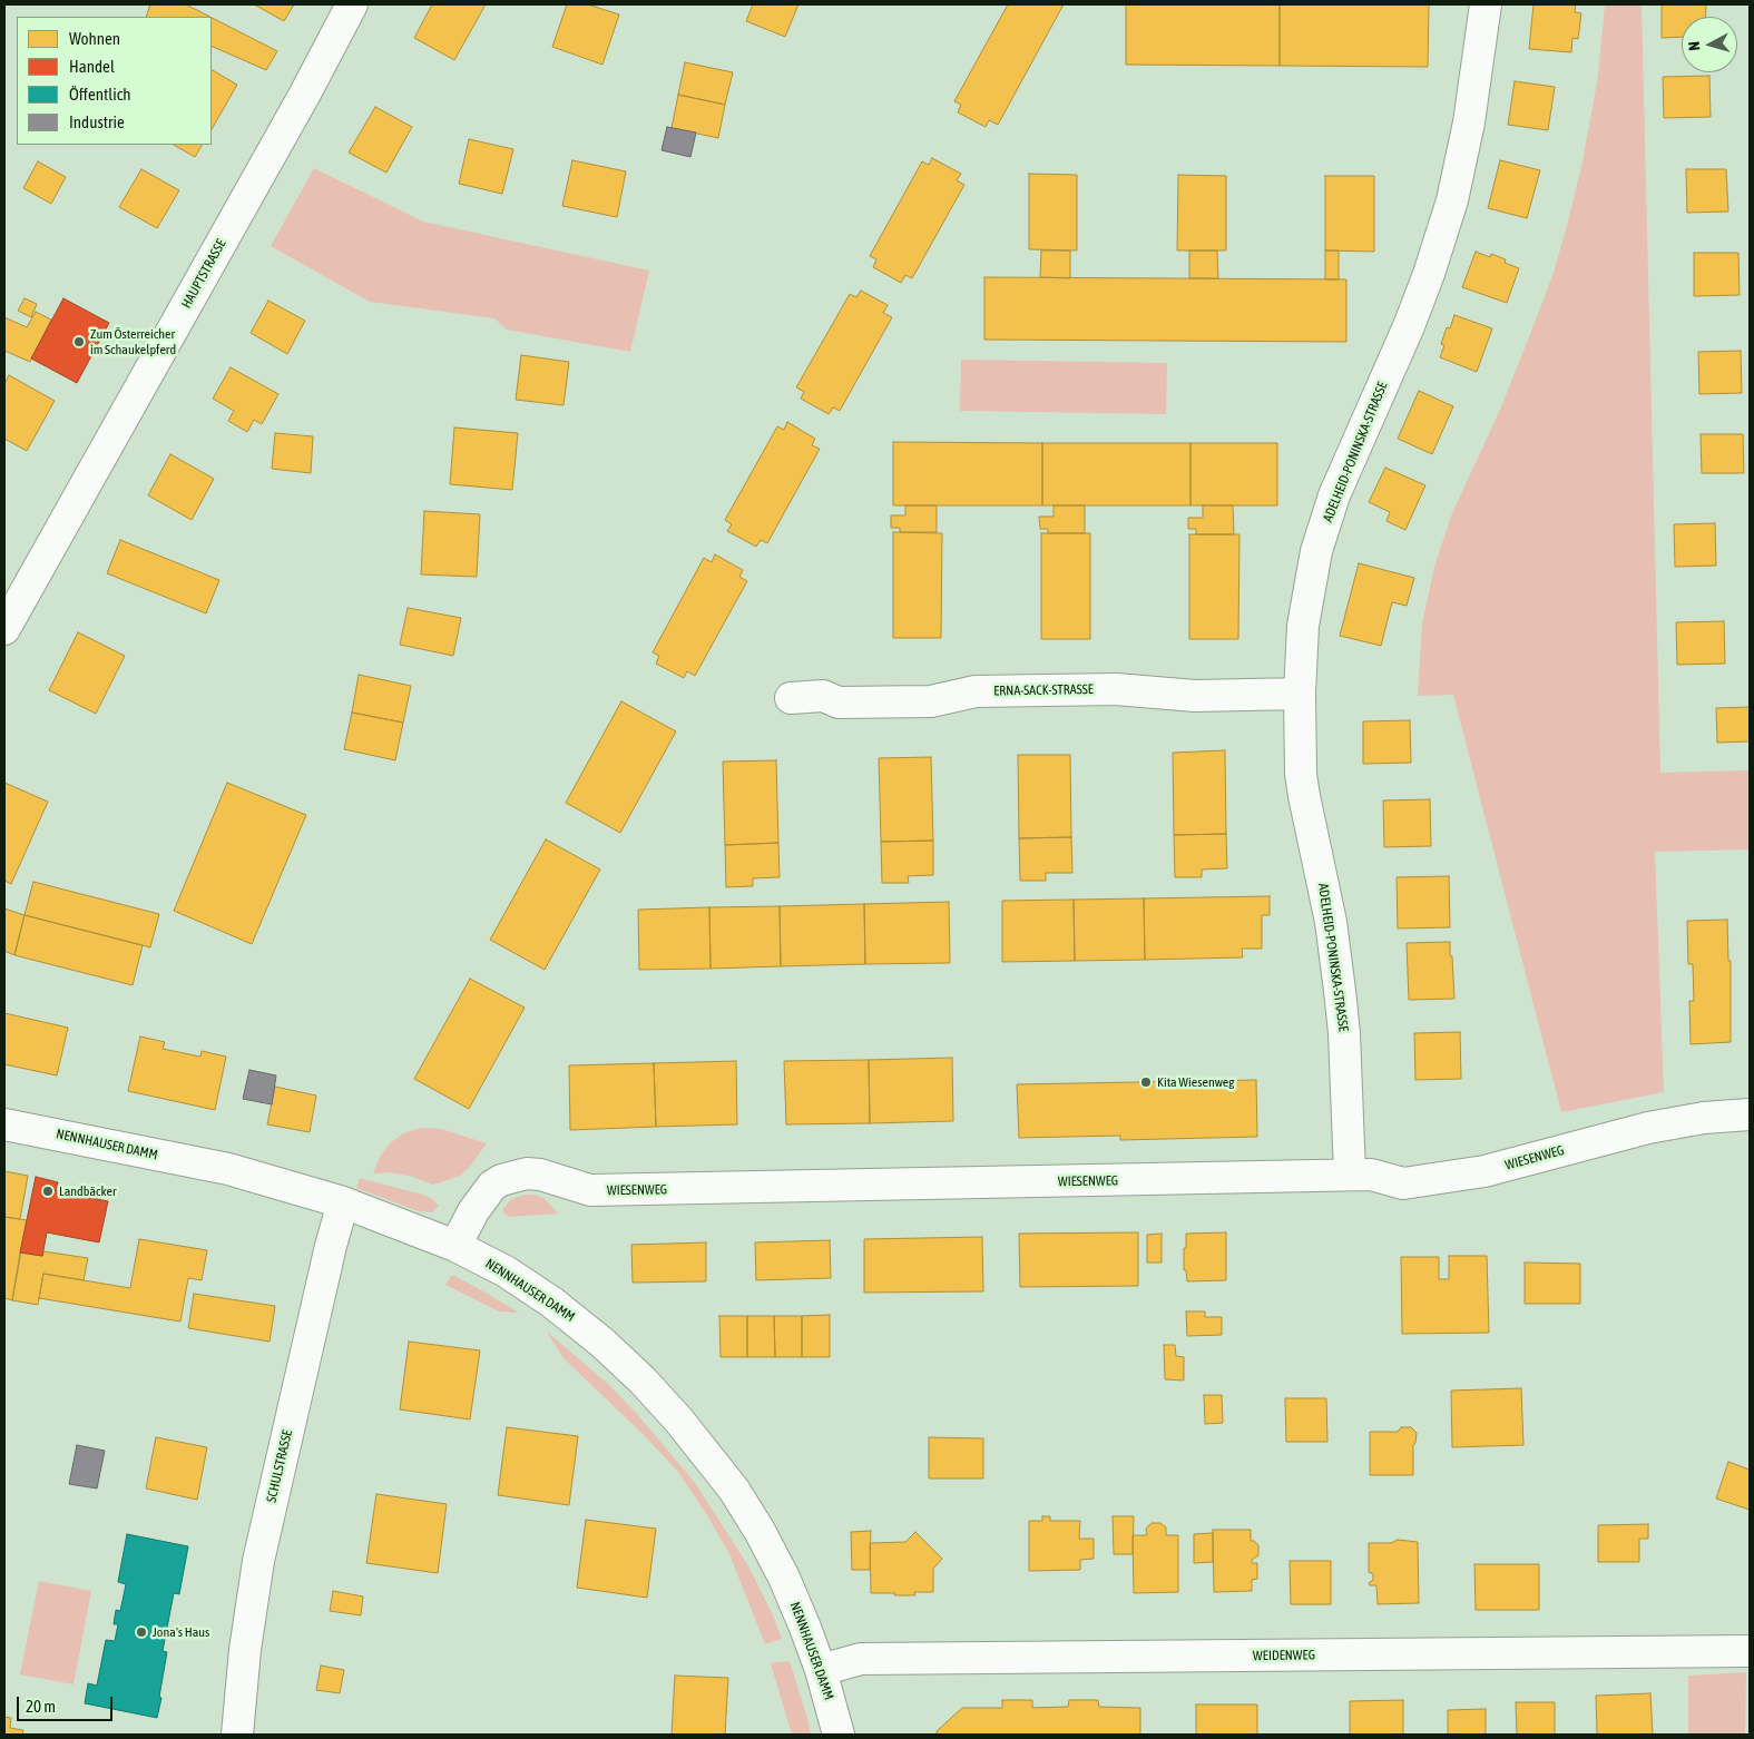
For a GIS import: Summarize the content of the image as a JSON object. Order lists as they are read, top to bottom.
{
  "streets": {
    "street": [
      "HAUPTSTRASSE",
      "ADELHEID-PONINSKA-STRASSE",
      "ERNA-SACK-STRASSE",
      "NENNHAUSER DAMM",
      "WIESENWEG",
      "SCHULSTRASSE",
      "WEIDENWEG"
    ]
  },
  "crossings": [
    ["ADELHEID-PONINSKA-STRASSE", "ERNA-SACK-STRASSE"],
    ["ADELHEID-PONINSKA-STRASSE", "WIESENWEG"],
    ["NENNHAUSER DAMM", "WIESENWEG"],
    ["NENNHAUSER DAMM", "SCHULSTRASSE"],
    ["NENNHAUSER DAMM", "WEIDENWEG"]
  ],
  "places": [
    "Zum Österreicher im Schaukelpferd",
    "Kita Wiesenweg",
    "Landbäcker",
    "Jona's Haus"
  ],
  "legend": [
    "Wohnen",
    "Handel",
    "Öffentlich",
    "Industrie"
  ],
  "scale_bar": "20 m",
  "north": "left"
}
